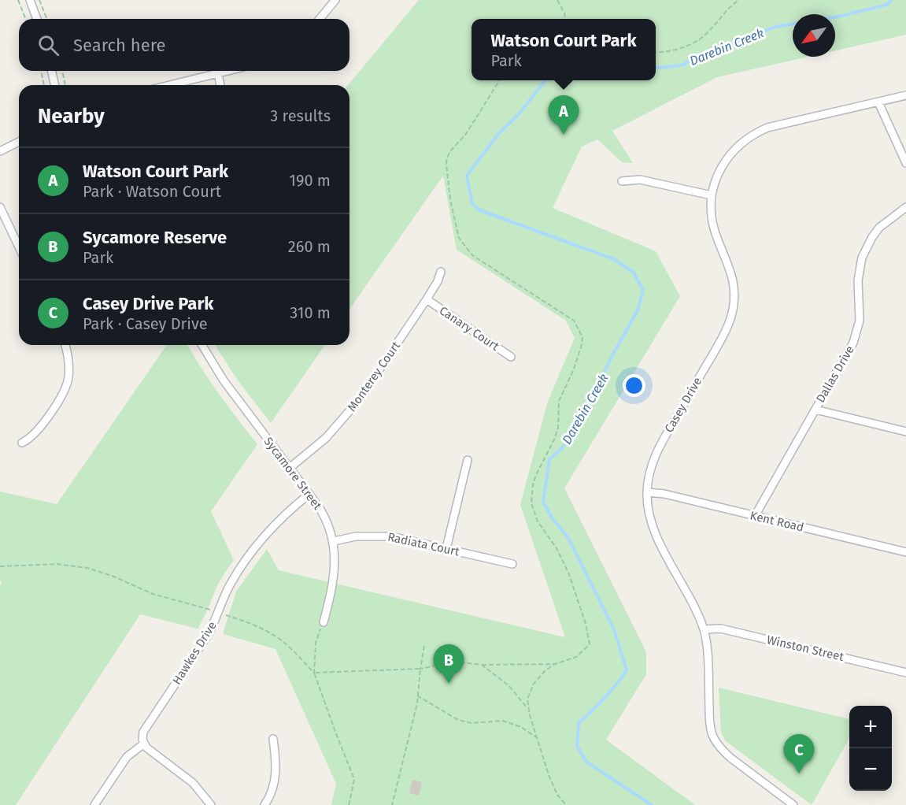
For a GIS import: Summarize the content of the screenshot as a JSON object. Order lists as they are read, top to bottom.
{
  "streets": {
    "street": [
      "Canary Court",
      "Dallas Drive",
      "Monterey Court",
      "Casey Drive",
      "Sycamore Street",
      "Kent Road",
      "Radiata Court",
      "Winston Street",
      "Hawkes Drive"
    ]
  },
  "crossings": [
    ["Canary Court", "Monterey Court"],
    ["Dallas Drive", "Kent Road"],
    ["Monterey Court", "Sycamore Street"],
    ["Casey Drive", "Kent Road"],
    ["Casey Drive", "Winston Street"],
    ["Sycamore Street", "Radiata Court"],
    ["Sycamore Street", "Hawkes Drive"]
  ],
  "water": ["Darebin Creek"],
  "north": "bottom left",
  "page": {
    "popup": ["Watson Court Park", "Park"],
    "search": "Search here",
    "heading": ["Nearby", "3 results"],
    "pins": ["A", "B", "C"],
    "list": [
      {
        "mark": "A",
        "name": "Watson Court Park",
        "note": "Park · Watson Court",
        "value": "190 m"
      },
      {
        "mark": "B",
        "name": "Sycamore Reserve",
        "note": "Park",
        "value": "260 m"
      },
      {
        "mark": "C",
        "name": "Casey Drive Park",
        "note": "Park · Casey Drive",
        "value": "310 m"
      }
    ],
    "map_buttons": ["+", "−"]
  }
}
